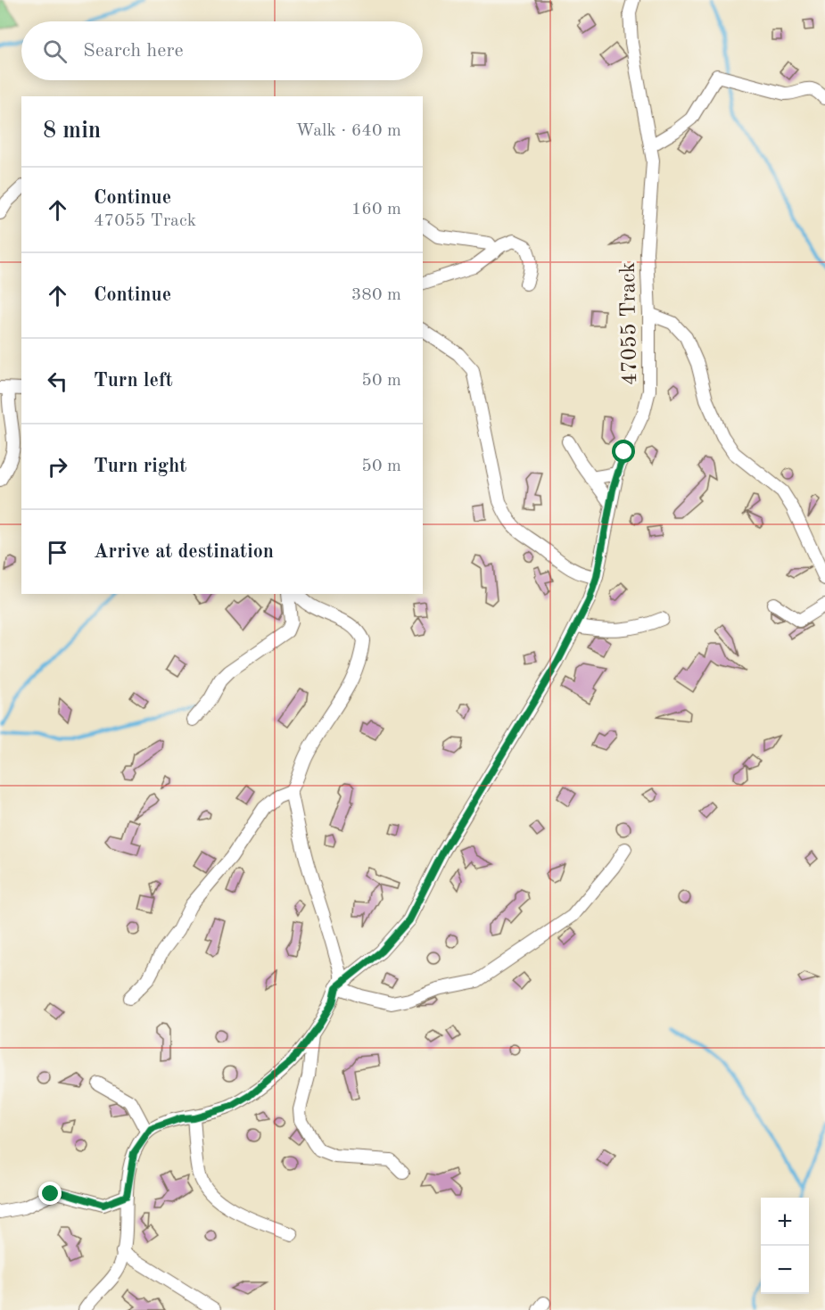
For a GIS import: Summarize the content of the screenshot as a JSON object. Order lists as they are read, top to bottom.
{
  "streets": {
    "street": ["47055 Track"]
  },
  "page": {
    "search": "Search here",
    "heading": ["8 min", "Walk · 640 m"],
    "list": [
      ["Continue", "47055 Track", "160 m"],
      ["Continue", "380 m"],
      ["Turn left", "50 m"],
      ["Turn right", "50 m"],
      "Arrive at destination"
    ],
    "map_buttons": ["+", "−"]
  }
}
